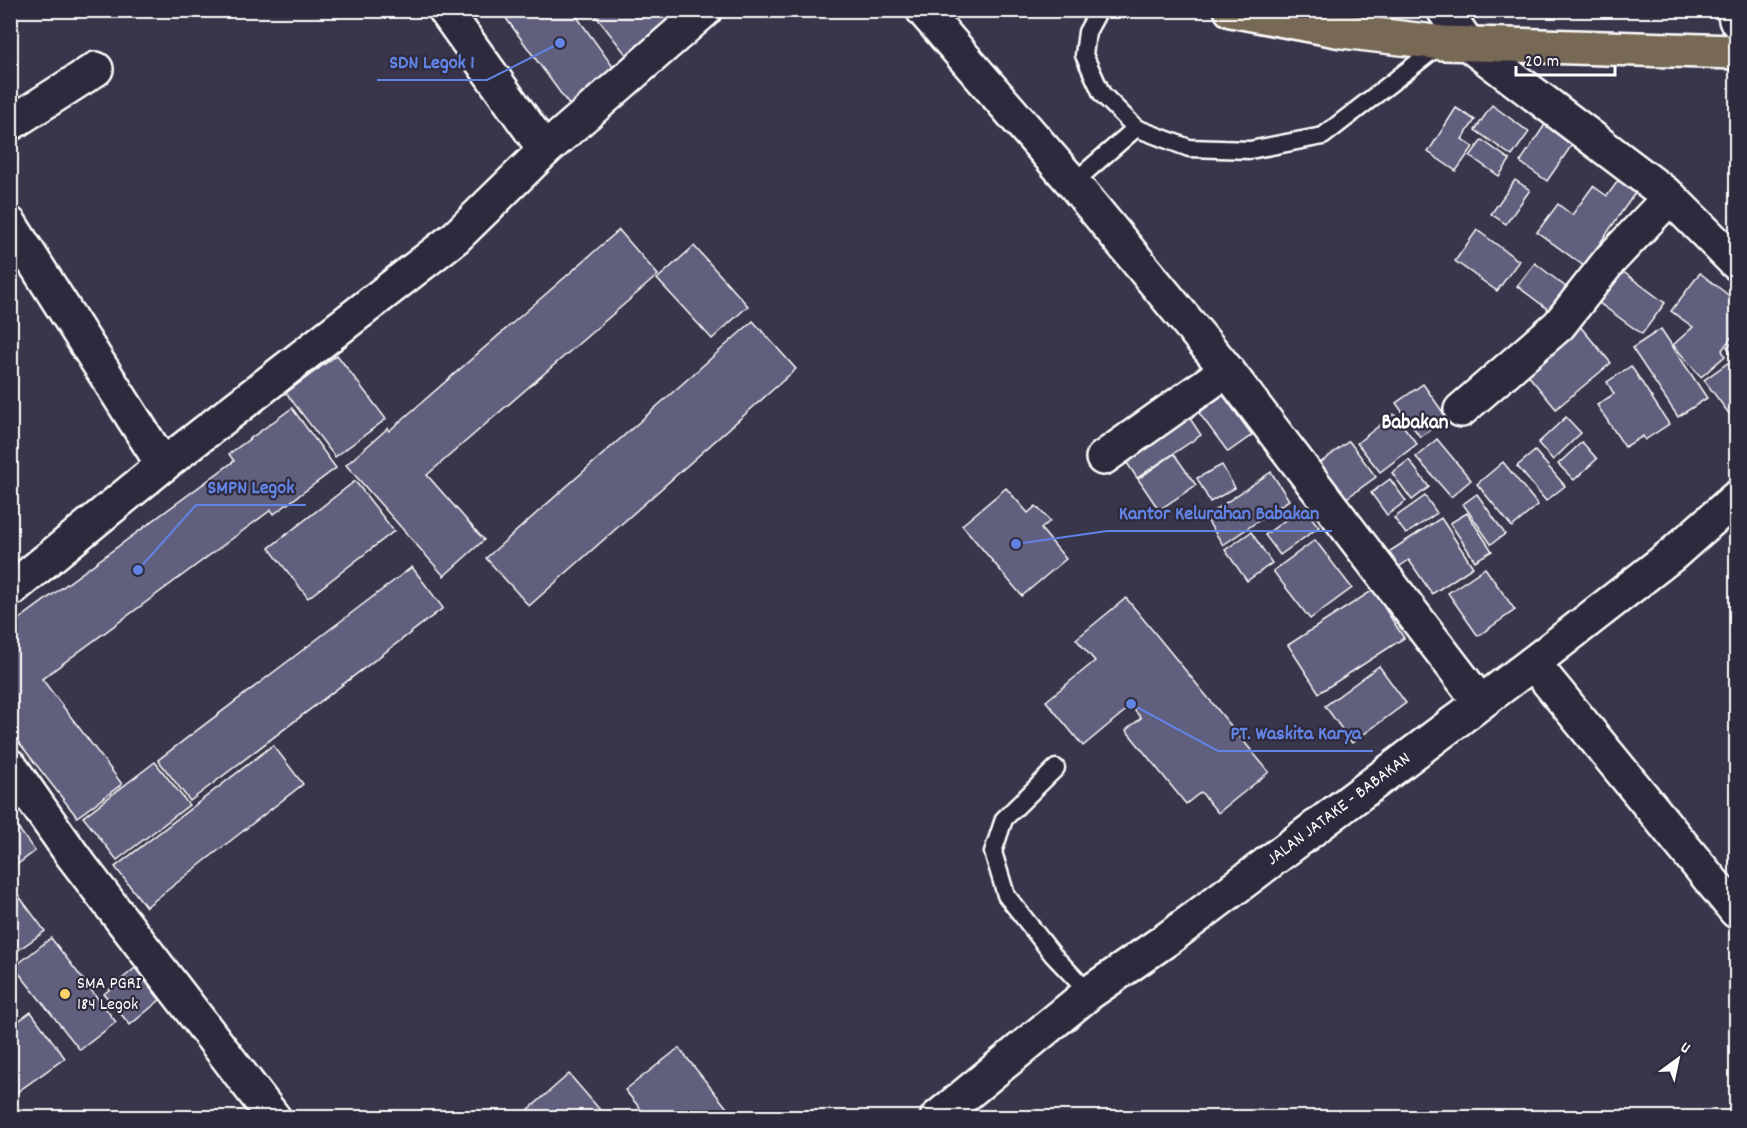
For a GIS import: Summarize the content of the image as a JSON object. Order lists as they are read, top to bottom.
{
  "streets": {
    "street": ["JALAN JATAKE - BABAKAN"]
  },
  "districts": ["Babakan"],
  "places": [
    "SDN Legok 1",
    "Kantor Kelurahan Babakan",
    "SMPN Legok",
    "PT. Waskita Karya",
    "SMA PGRI 184 Legok"
  ],
  "scale_bar": "20 m",
  "north": "top right"
}
